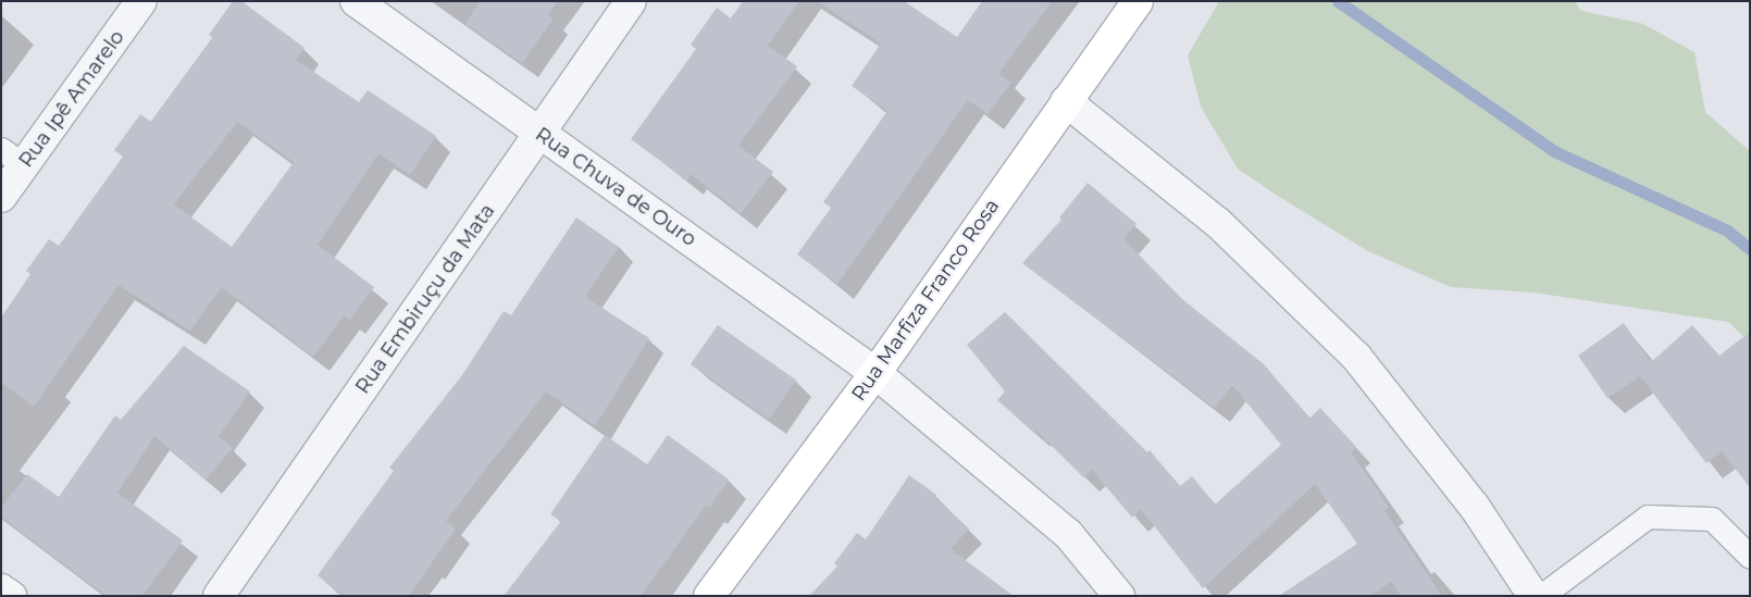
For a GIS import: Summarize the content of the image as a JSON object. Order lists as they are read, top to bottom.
{
  "streets": {
    "street": [
      "Rua Ipê Amarelo",
      "Rua Chuva de Ouro",
      "Rua Embiruçu da Mata",
      "Rua Marfiza Franco Rosa"
    ]
  },
  "crossings": [
    ["Rua Chuva de Ouro", "Rua Embiruçu da Mata"],
    ["Rua Chuva de Ouro", "Rua Marfiza Franco Rosa"]
  ]
}
